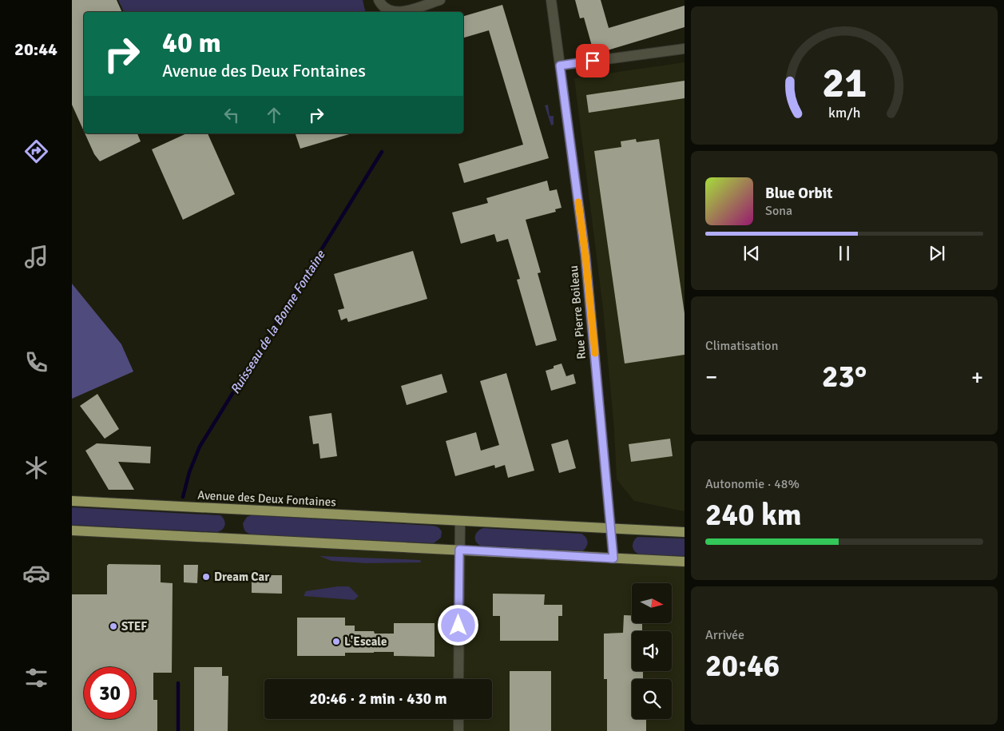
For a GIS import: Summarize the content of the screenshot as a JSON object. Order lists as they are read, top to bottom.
{
  "streets": {
    "main road": ["Avenue des Deux Fontaines"],
    "street": ["Rue Pierre Boileau"]
  },
  "crossings": [
    ["Rue Pierre Boileau", "Avenue des Deux Fontaines"]
  ],
  "water": ["Ruisseau de la Bonne Fontaine"],
  "places": ["Dream Car", "STEF", "L'Escale"],
  "north": "right",
  "page": {
    "tabs": "20:44",
    "turn": ["40 m", "Avenue des Deux Fontaines"],
    "song": ["Blue Orbit", "Sona"],
    "tile": [
      "Climatisation",
      ["Autonomie · 48%", "240 km"],
      ["Arrivée", "20:46"]
    ],
    "heat": ["−", "23°", "+"],
    "limit": "30",
    "trip": "20:46 · 2 min · 430 m",
    "gauge": ["21", "km/h"]
  }
}
